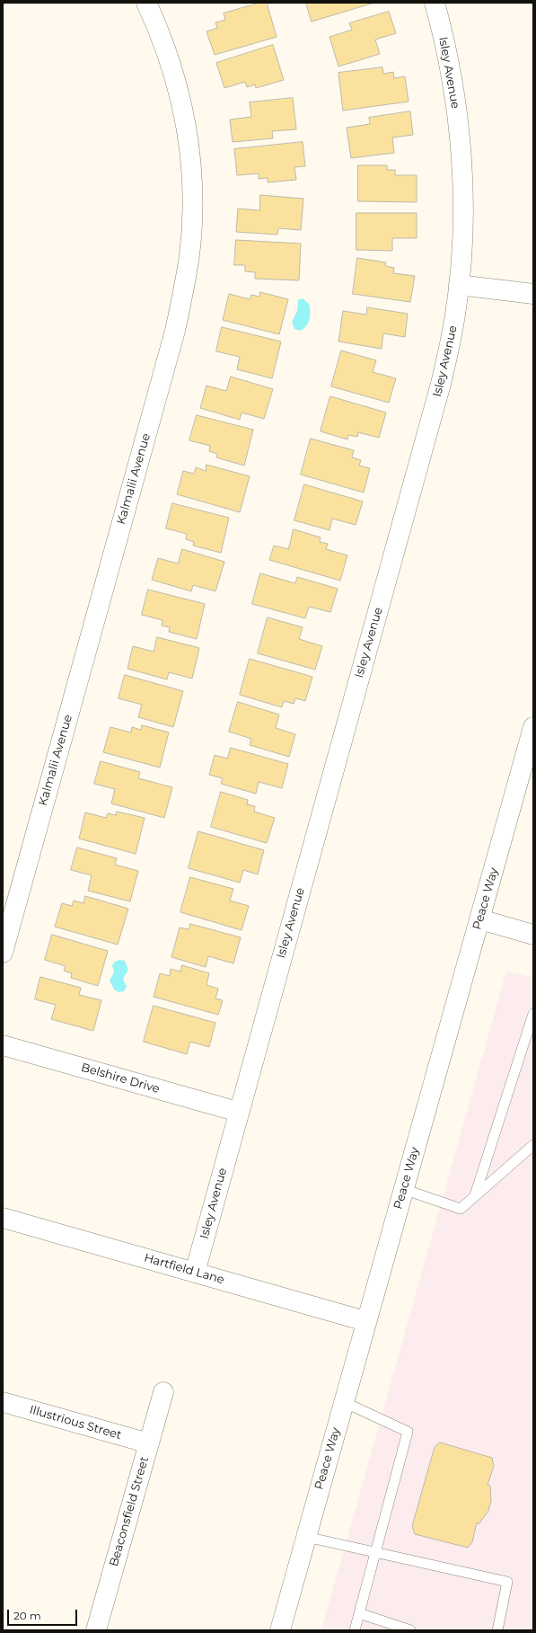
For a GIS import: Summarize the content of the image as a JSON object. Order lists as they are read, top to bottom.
{
  "streets": {
    "street": [
      "Isley Avenue",
      "Kalmalii Avenue",
      "Peace Way",
      "Belshire Drive",
      "Hartfield Lane",
      "Illustrious Street",
      "Beaconsfield Street"
    ]
  },
  "crossings": [
    ["Isley Avenue", "Belshire Drive"],
    ["Isley Avenue", "Hartfield Lane"],
    ["Peace Way", "Hartfield Lane"],
    ["Illustrious Street", "Beaconsfield Street"]
  ],
  "scale_bar": "20 m"
}
